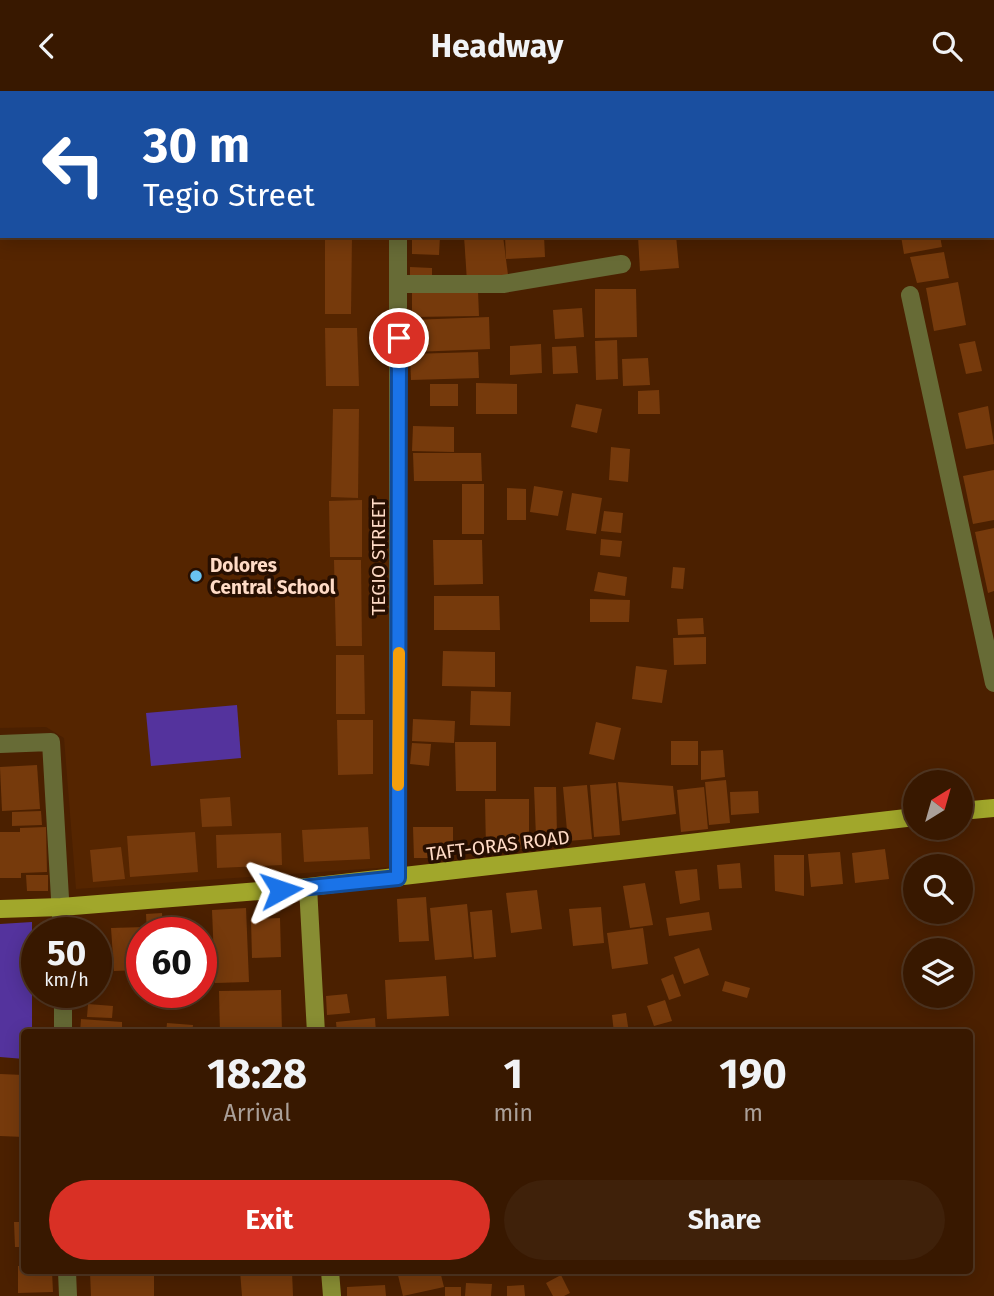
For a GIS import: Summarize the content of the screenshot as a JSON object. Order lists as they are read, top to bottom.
{
  "streets": {
    "main road": ["TAFT-ORAS ROAD"],
    "street": ["TEGIO STREET"]
  },
  "crossings": [
    ["TEGIO STREET", "TAFT-ORAS ROAD"]
  ],
  "places": ["Dolores Central School"],
  "north": "top right",
  "page": {
    "header": "Headway",
    "turn": ["30 m", "Tegio Street"],
    "speed": "50 km/h",
    "limit": "60",
    "eta": [
      "18:28",
      "Arrival",
      "1",
      "min",
      "190",
      "m"
    ],
    "buttons": ["Exit", "Share"]
  }
}
